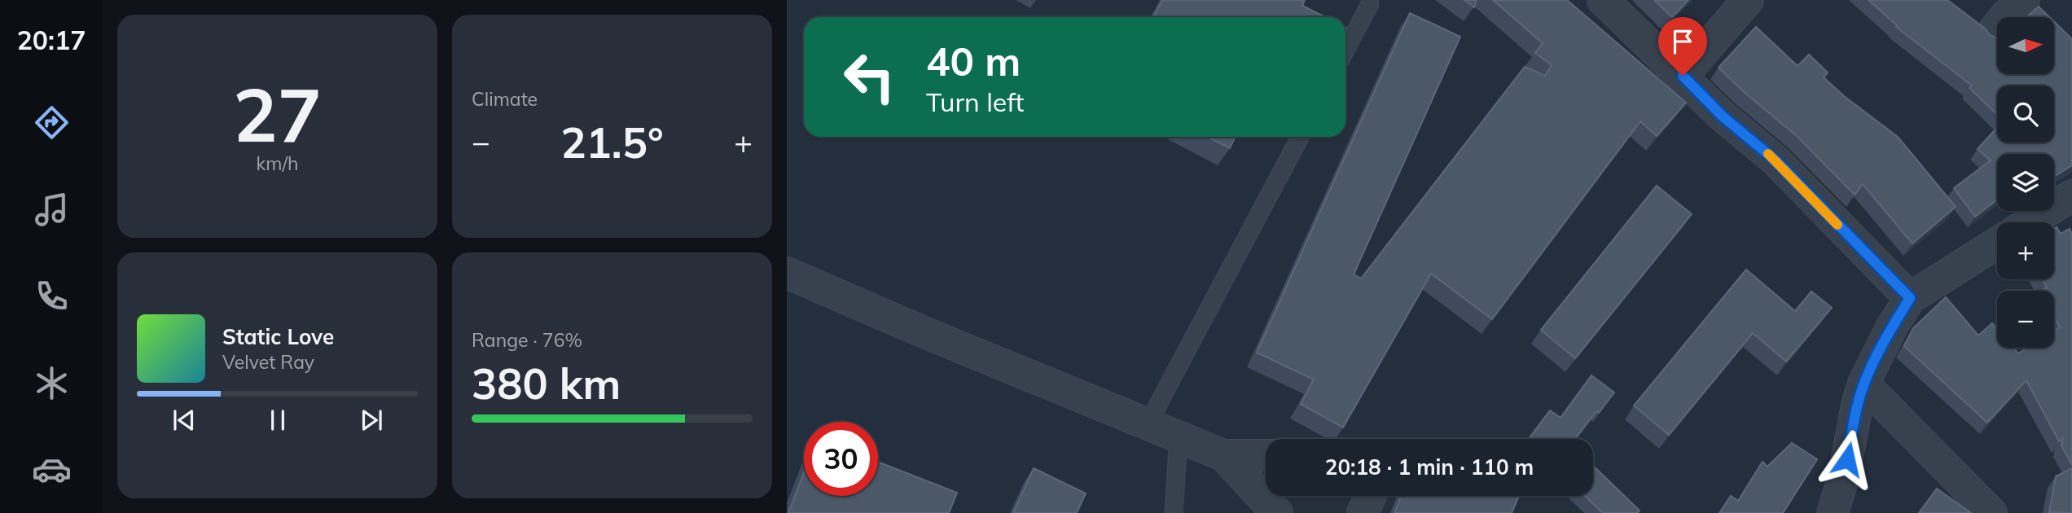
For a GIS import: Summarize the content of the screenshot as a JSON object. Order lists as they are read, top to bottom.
{
  "north": "right",
  "page": {
    "tabs": "20:17",
    "tile": [
      ["27", "km/h"],
      "Climate",
      ["Range · 76%", "380 km"]
    ],
    "map_buttons": ["+", "−"],
    "turn": ["40 m", "Turn left"],
    "heat": ["−", "21.5°", "+"],
    "song": ["Static Love", "Velvet Ray"],
    "limit": "30",
    "trip": "20:18 · 1 min · 110 m"
  }
}
